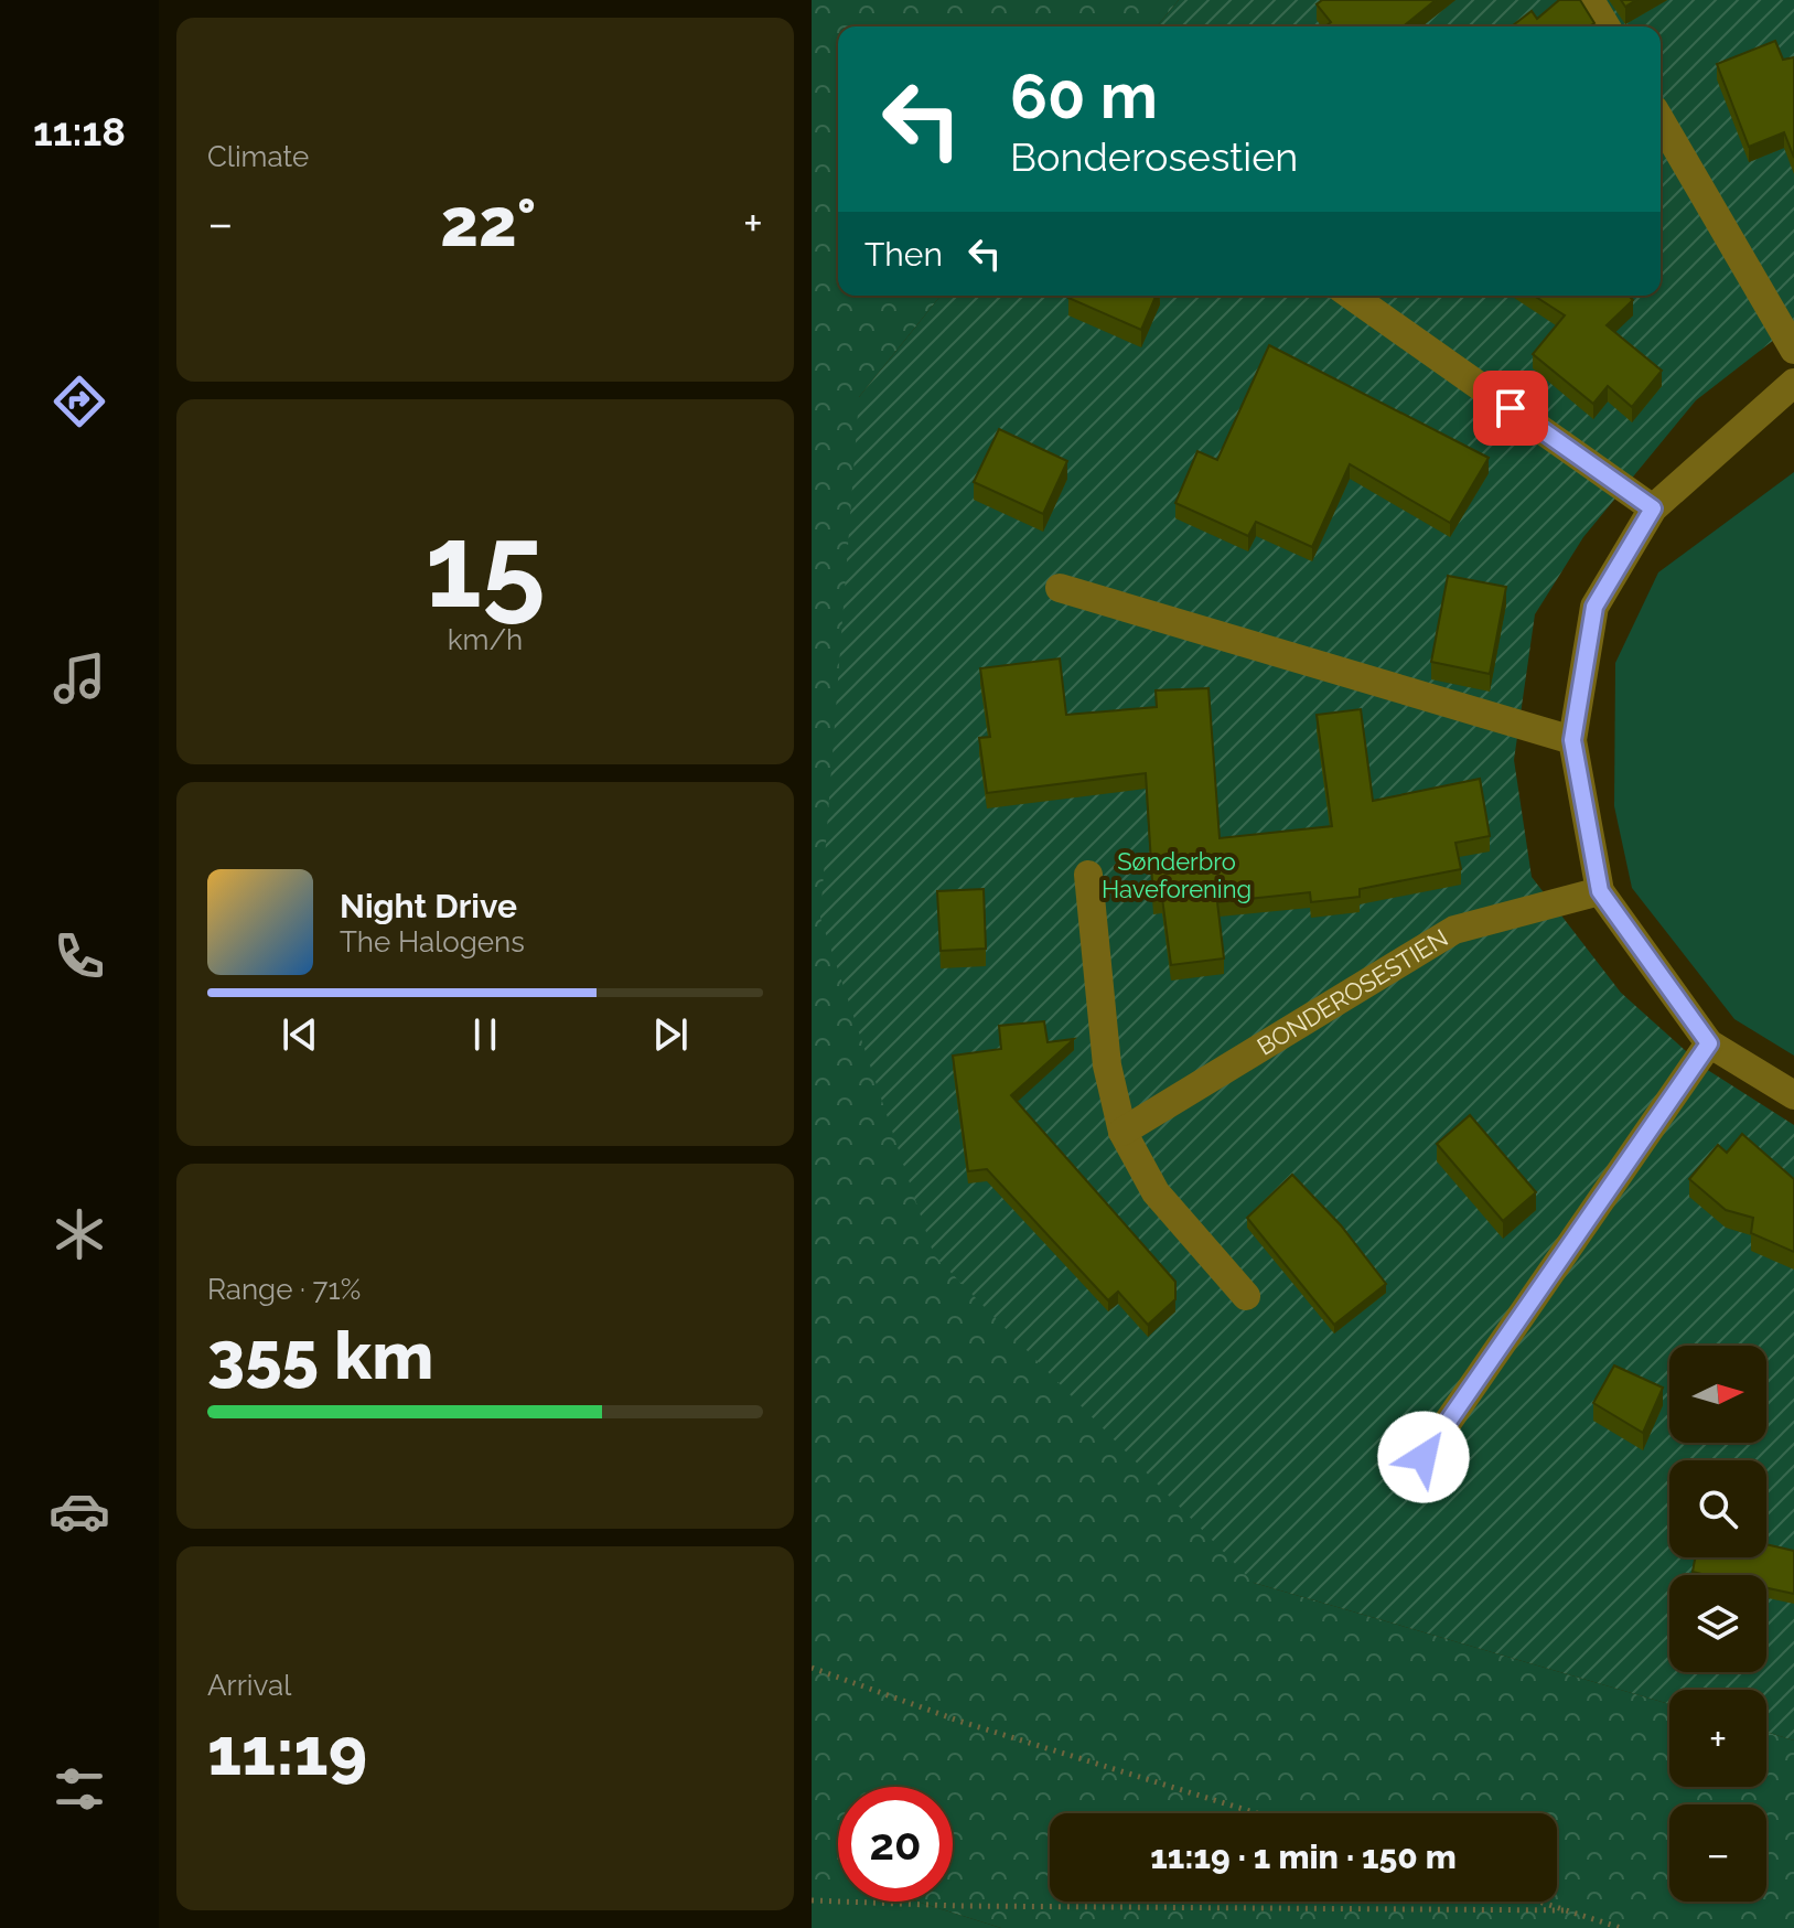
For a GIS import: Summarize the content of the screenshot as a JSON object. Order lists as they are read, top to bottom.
{
  "streets": {
    "lane": ["BONDEROSESTIEN"]
  },
  "parks": ["Sønderbro Haveforening"],
  "north": "right",
  "page": {
    "tabs": "11:18",
    "tile": [
      "Climate",
      ["15", "km/h"],
      ["Range · 71%", "355 km"],
      ["Arrival", "11:19"]
    ],
    "turn": ["60 m", "Bonderosestien"],
    "heat": ["−", "22°", "+"],
    "then": "Then",
    "song": ["Night Drive", "The Halogens"],
    "map_buttons": ["+", "−"],
    "limit": "20",
    "trip": "11:19 · 1 min · 150 m"
  }
}
